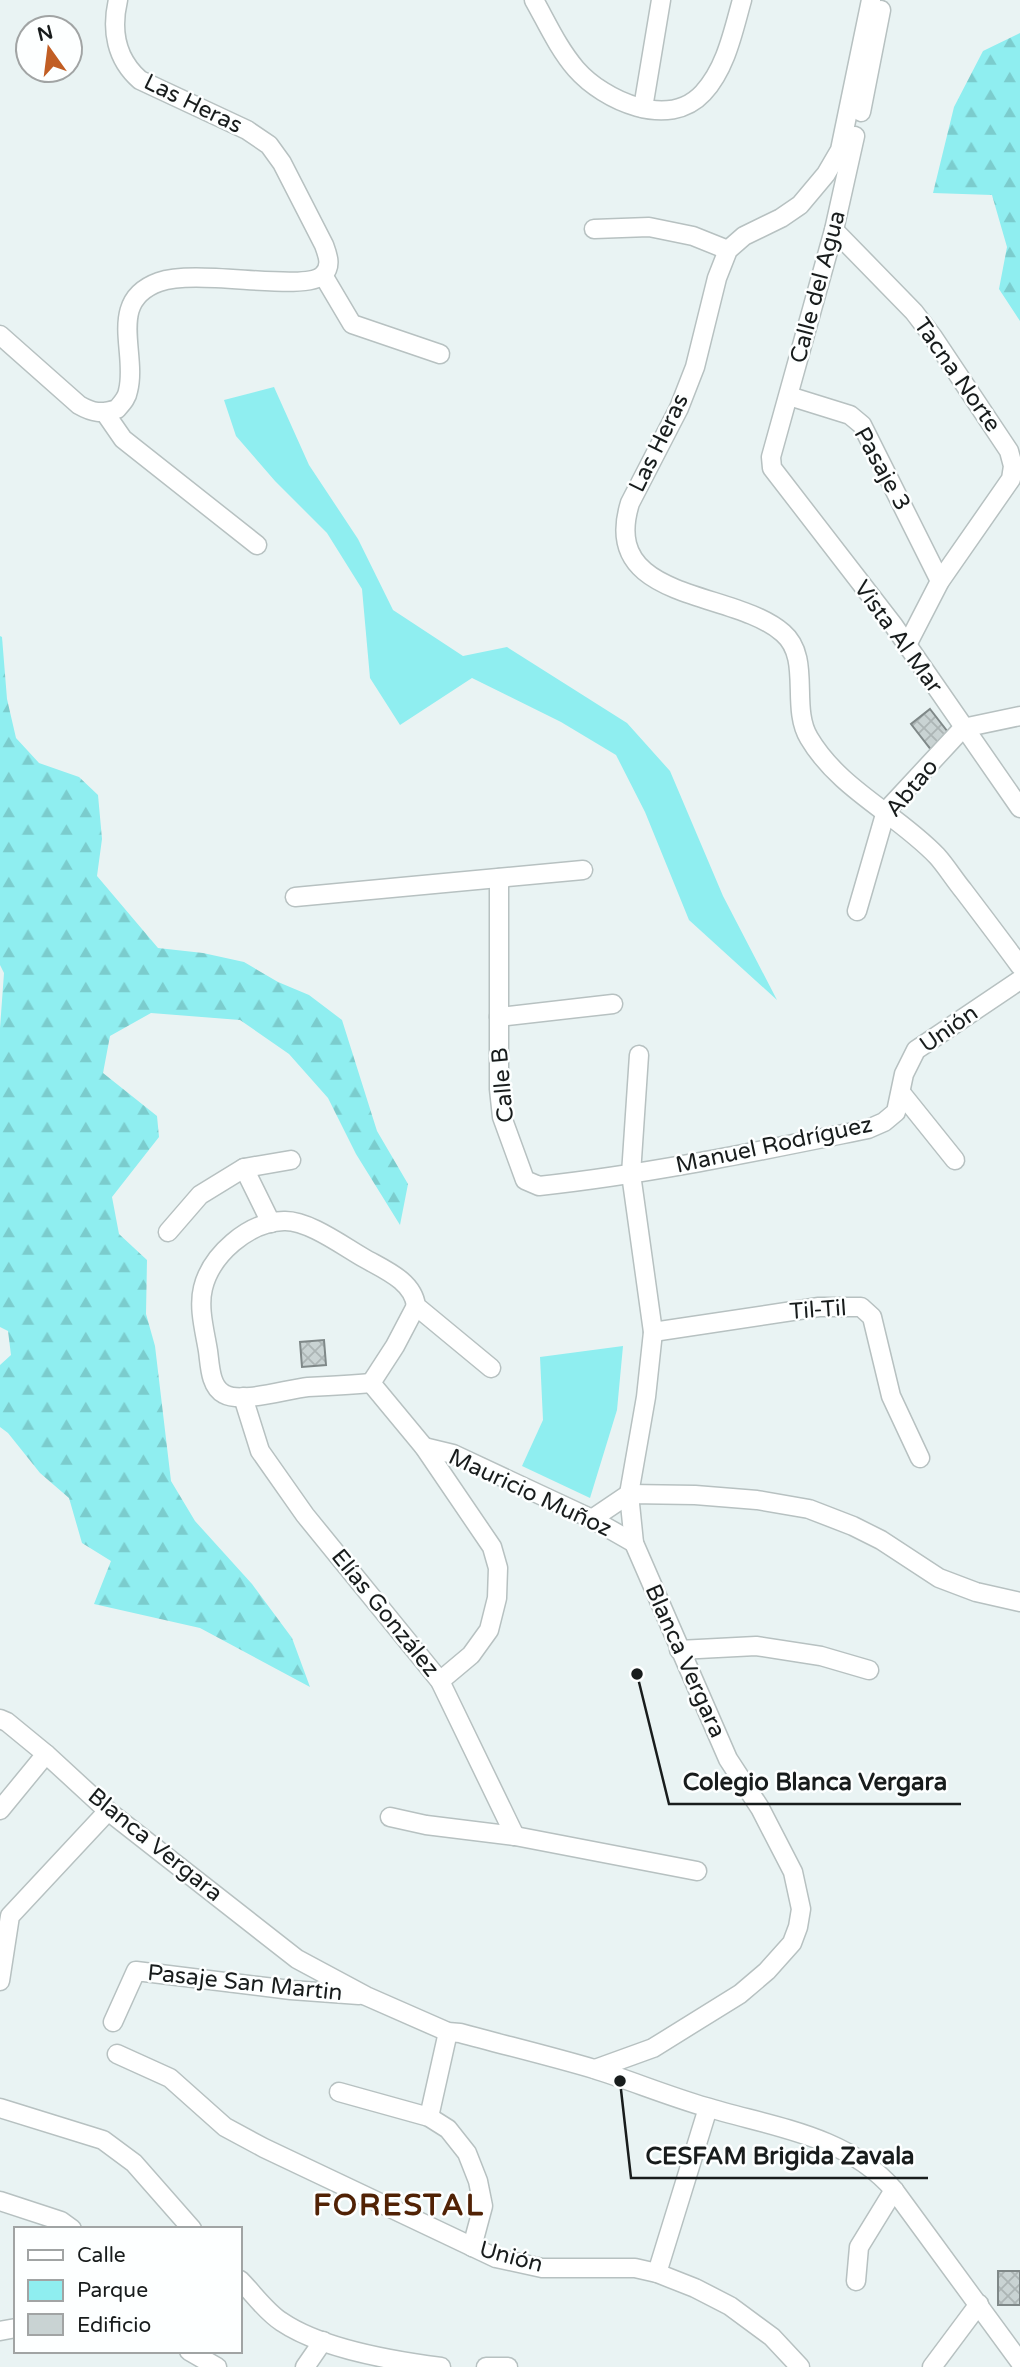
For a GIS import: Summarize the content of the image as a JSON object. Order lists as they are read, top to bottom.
{
  "streets": {
    "street": [
      "Las Heras",
      "Calle del Agua",
      "Tacna Norte",
      "Pasaje 3",
      "Vista Al Mar",
      "Abtao",
      "Unión",
      "Calle B",
      "Manuel Rodríguez",
      "Til-Til",
      "Mauricio Muñoz",
      "Elías González",
      "Blanca Vergara",
      "Pasaje San Martin"
    ]
  },
  "crossings": [
    ["Las Heras", "Abtao"],
    ["Calle del Agua", "Tacna Norte"],
    ["Calle del Agua", "Pasaje 3"],
    ["Calle del Agua", "Vista Al Mar"],
    ["Tacna Norte", "Pasaje 3"],
    ["Tacna Norte", "Vista Al Mar"],
    ["Vista Al Mar", "Abtao"],
    ["Unión", "Manuel Rodríguez"],
    ["Calle B", "Manuel Rodríguez"],
    ["Calle B", "Blanca Vergara"],
    ["Manuel Rodríguez", "Blanca Vergara"],
    ["Til-Til", "Blanca Vergara"],
    ["Mauricio Muñoz", "Blanca Vergara"],
    ["Blanca Vergara", "Pasaje San Martin"]
  ],
  "districts": ["FORESTAL"],
  "places": ["Colegio Blanca Vergara", "CESFAM Brigida Zavala"],
  "legend": ["Calle", "Parque", "Edificio"],
  "north": "top"
}
